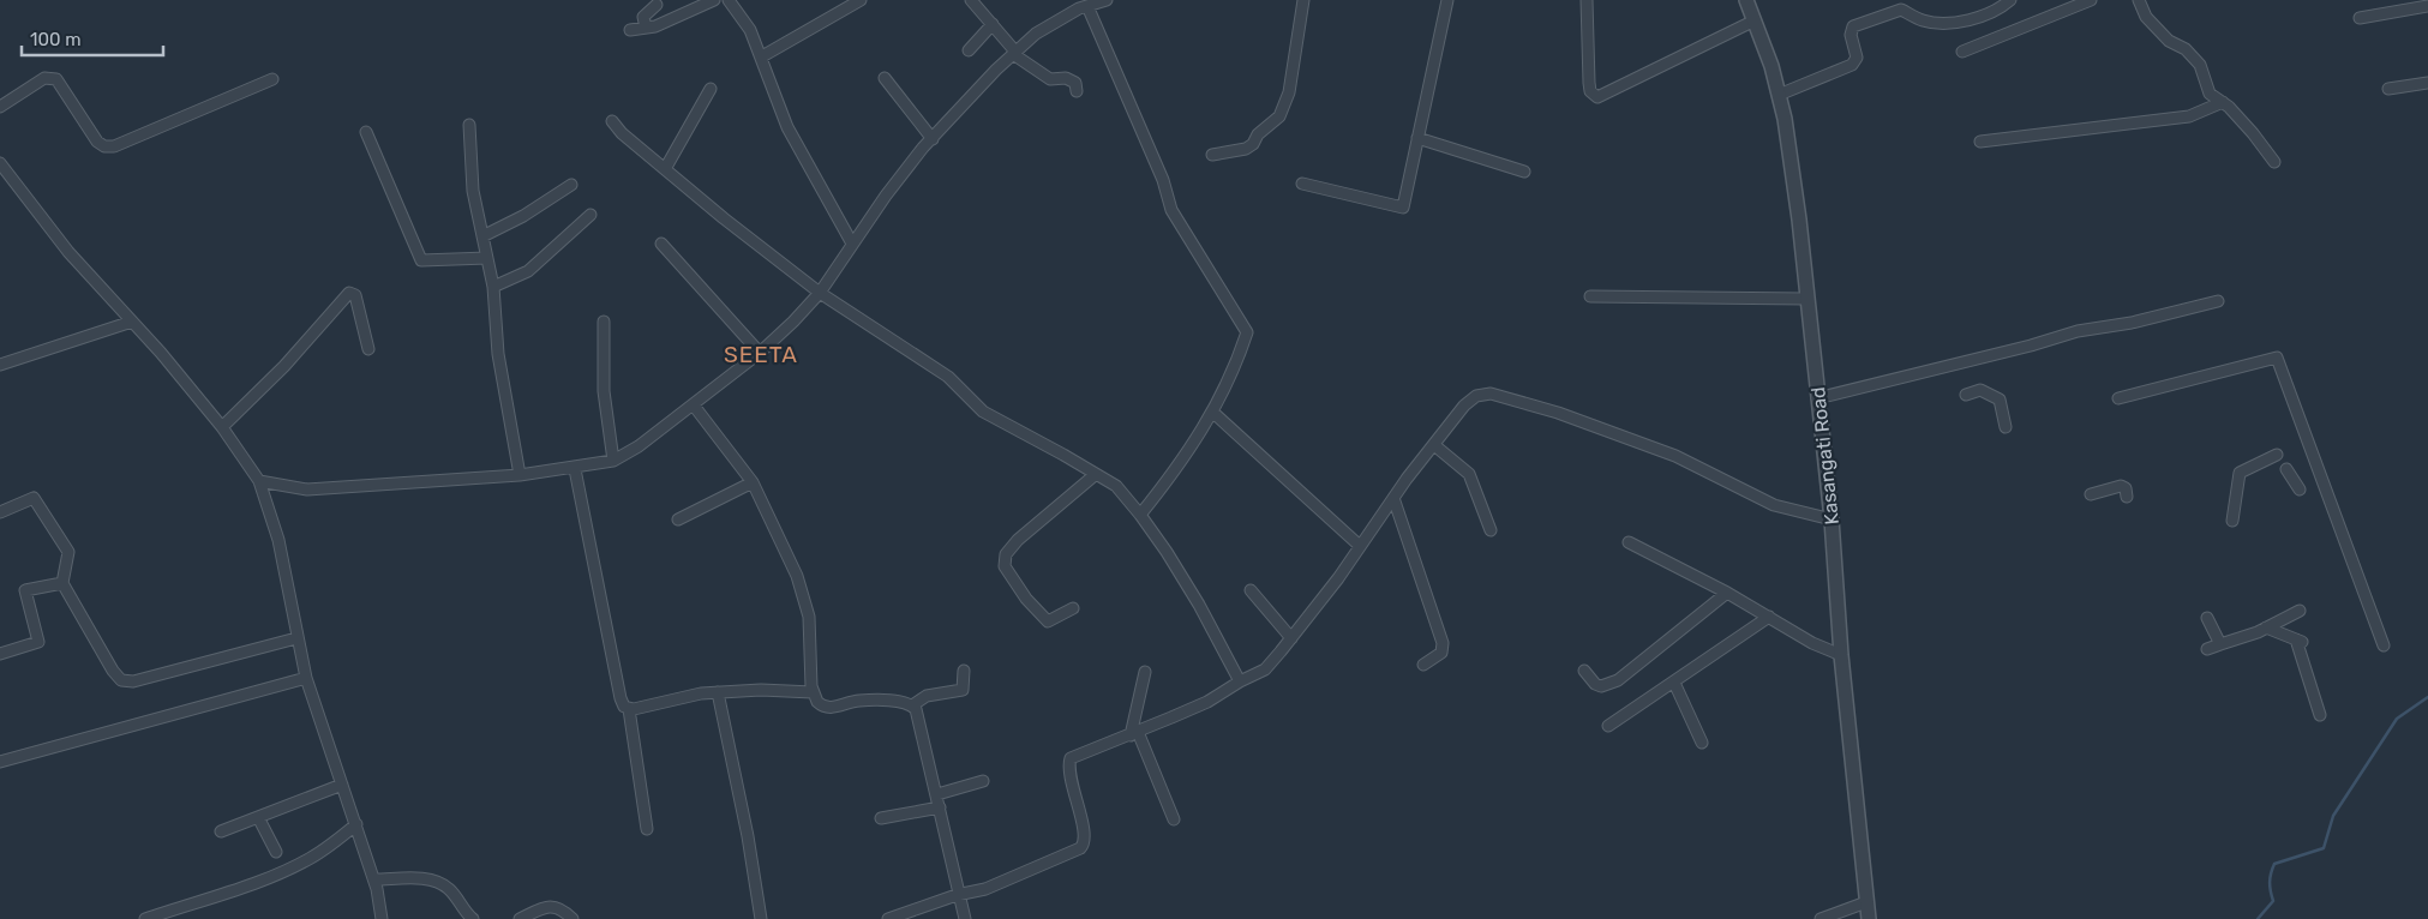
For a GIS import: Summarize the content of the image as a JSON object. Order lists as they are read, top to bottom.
{
  "streets": {
    "street": ["Kasangati Road"]
  },
  "districts": ["SEETA"],
  "scale_bar": "100 m"
}
